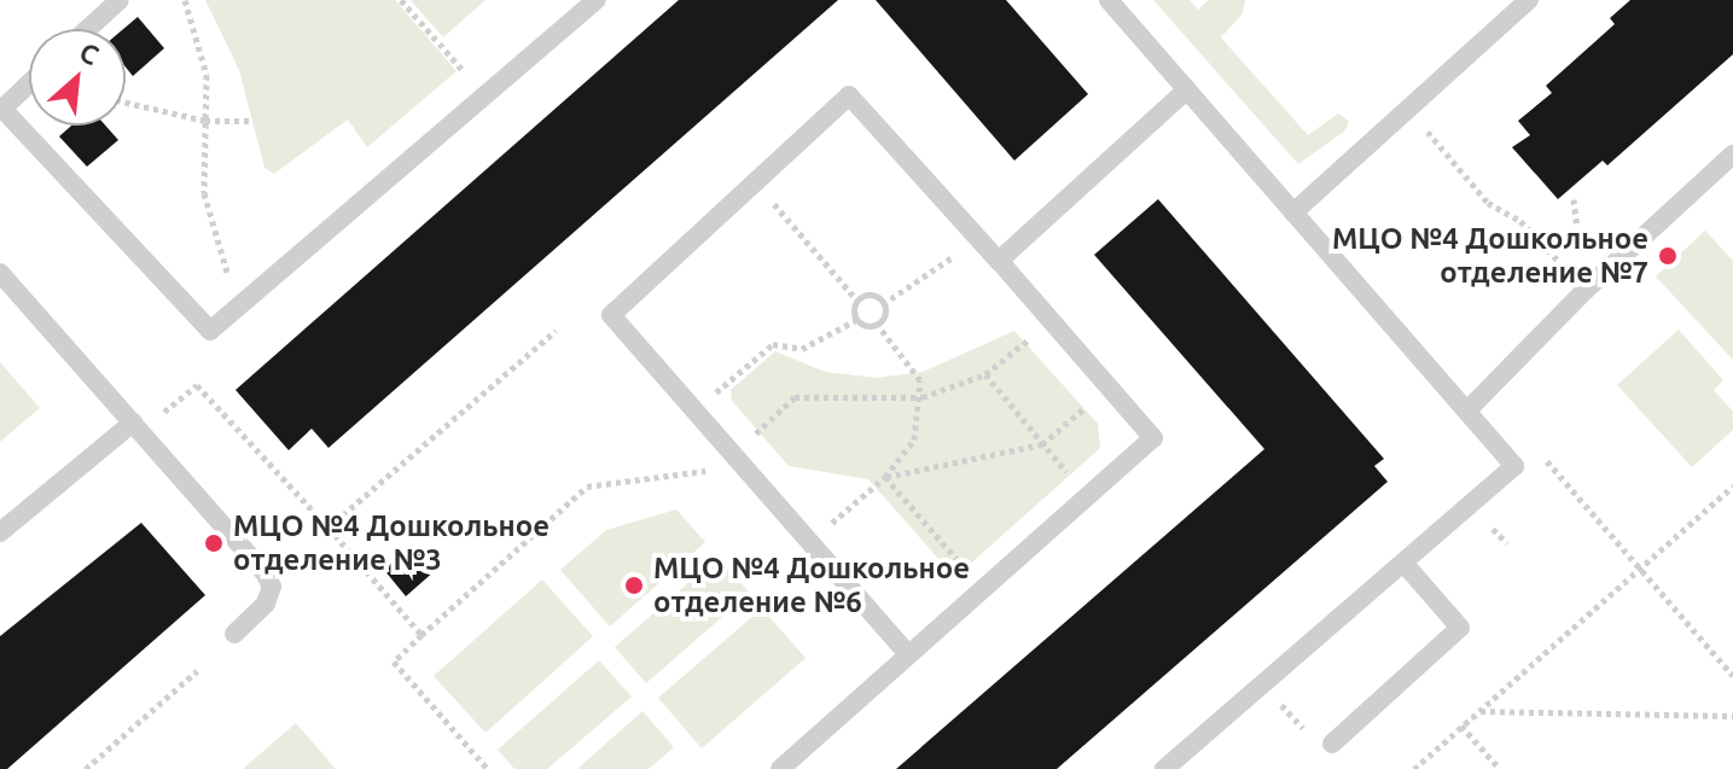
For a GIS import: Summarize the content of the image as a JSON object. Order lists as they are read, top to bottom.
{
  "places": ["МЦО №4 Дошкольное отделение №7", "МЦО №4 Дошкольное отделение №3", "МЦО №4 Дошкольное отделение №6"],
  "north": "top right"
}
